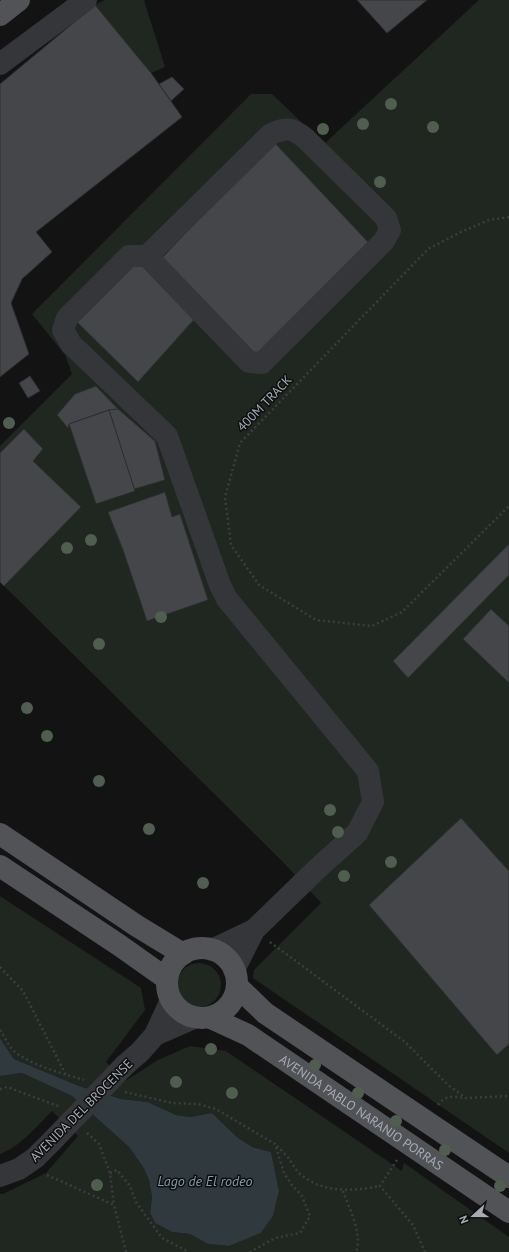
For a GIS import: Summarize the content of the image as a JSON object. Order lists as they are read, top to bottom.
{
  "streets": {
    "main road": ["AVENIDA PABLO NARANJO PORRAS"],
    "street": ["AVENIDA DEL BROCENSE"],
    "path": ["400M TRACK"]
  },
  "crossings": [
    ["AVENIDA DEL BROCENSE", "AVENIDA PABLO NARANJO PORRAS"]
  ],
  "water": ["Lago de El rodeo"],
  "north": "left"
}
